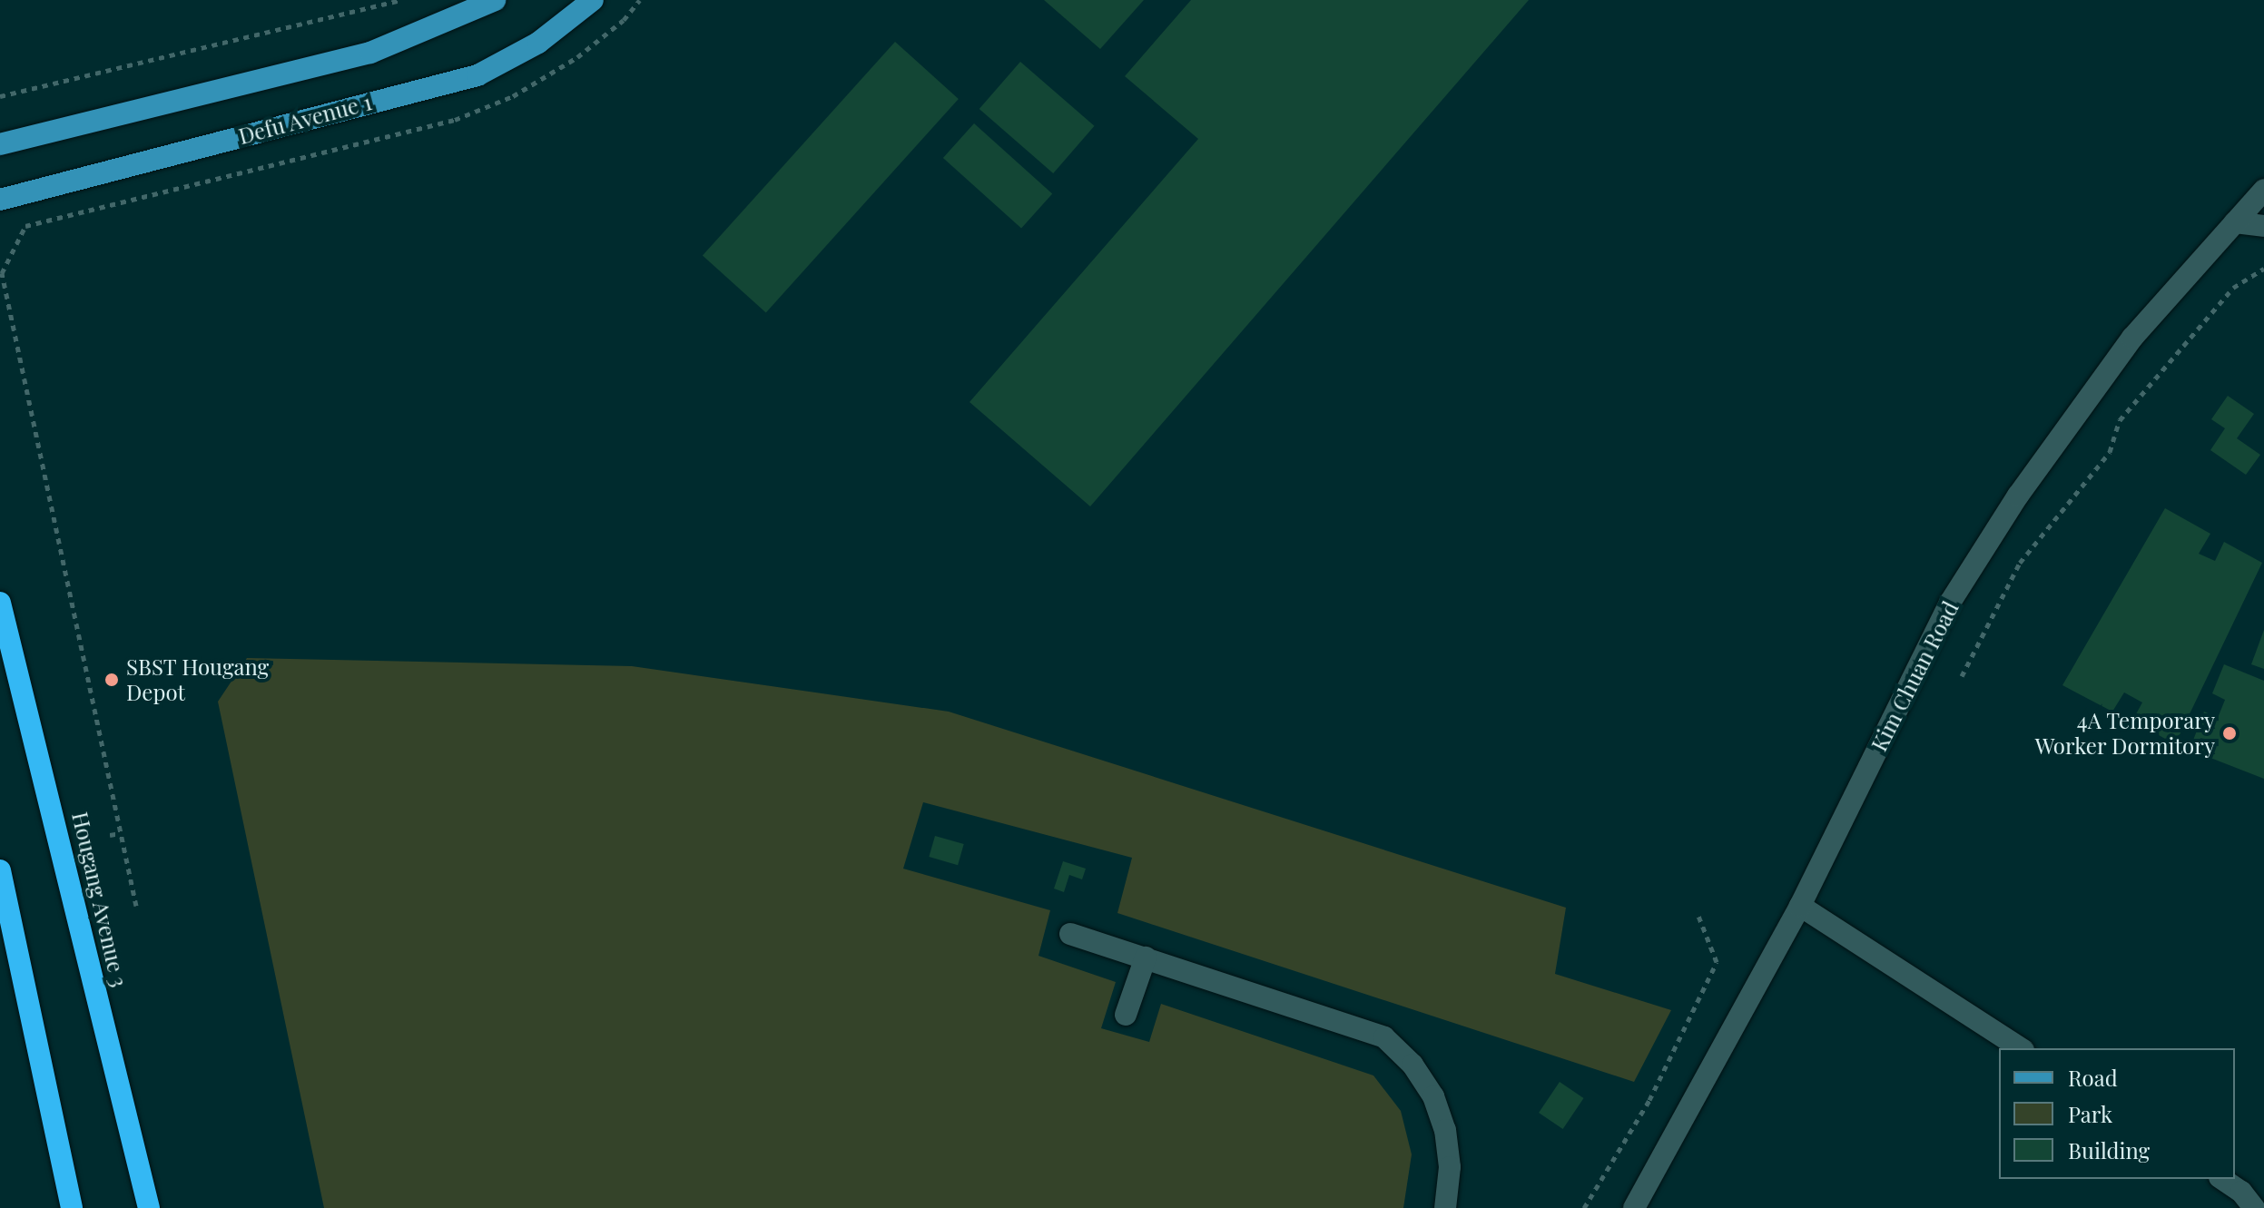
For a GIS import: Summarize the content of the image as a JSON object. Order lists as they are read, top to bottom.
{
  "streets": {
    "highway": ["Hougang Avenue 3"],
    "main road": ["Defu Avenue 1"],
    "street": ["Kim Chuan Road"]
  },
  "places": ["SBST Hougang Depot", "4A Temporary Worker Dormitory"],
  "legend": ["Road", "Park", "Building"]
}
